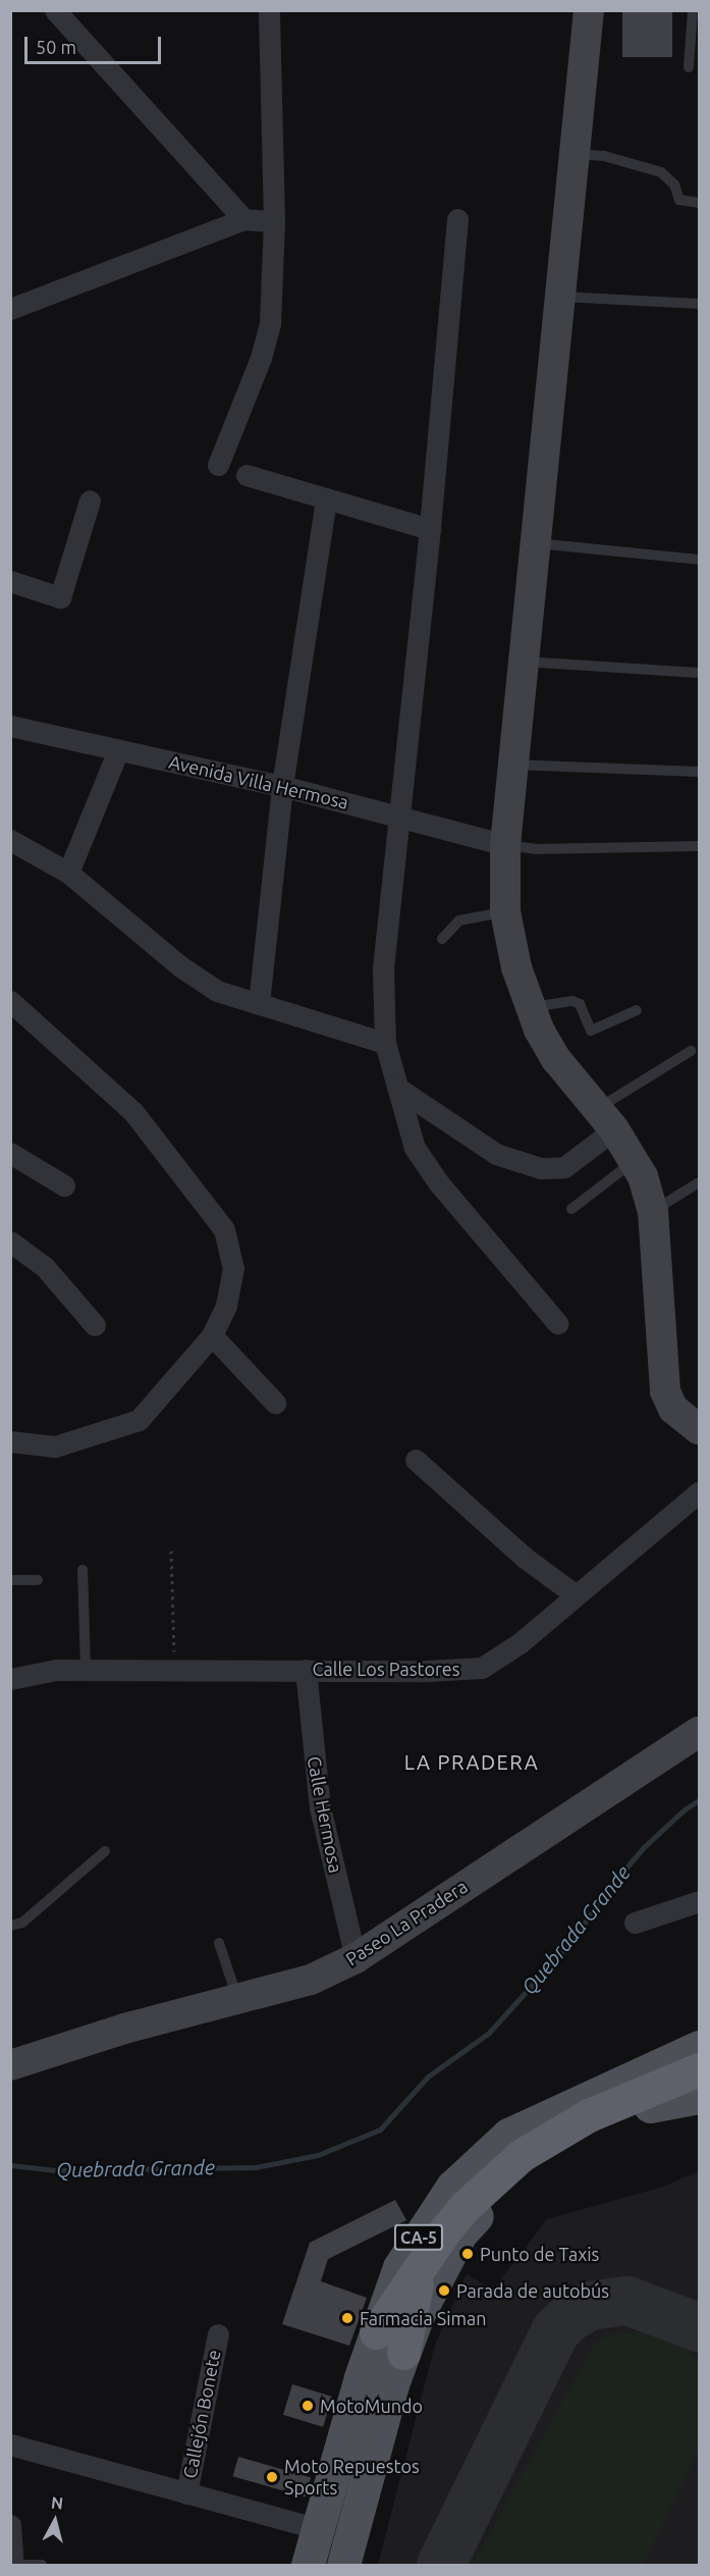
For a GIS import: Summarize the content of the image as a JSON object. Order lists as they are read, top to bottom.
{
  "streets": {
    "main road": ["CA-5"],
    "street": [
      "Avenida Villa Hermosa",
      "Calle Los Pastores",
      "Calle Hermosa",
      "Paseo La Pradera",
      "Callejón Bonete"
    ]
  },
  "crossings": [
    ["Calle Los Pastores", "Calle Hermosa"],
    ["Calle Hermosa", "Paseo La Pradera"]
  ],
  "districts": ["LA PRADERA"],
  "water": ["Quebrada Grande"],
  "places": [
    "Punto de Taxis",
    "Parada de autobús",
    "Farmacia Siman",
    "MotoMundo",
    "Moto Repuestos Sports"
  ],
  "scale_bar": "50 m",
  "north": "top"
}
